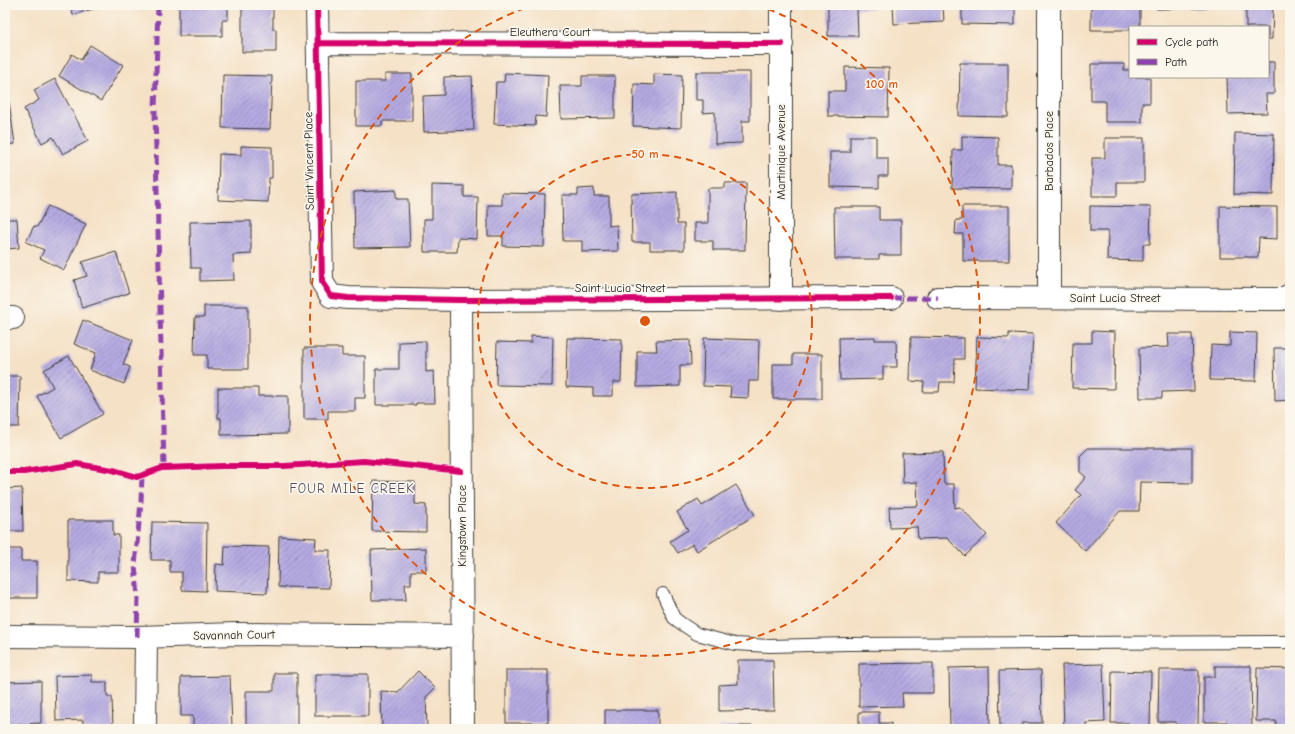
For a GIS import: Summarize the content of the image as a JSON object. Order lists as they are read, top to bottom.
{
  "streets": {
    "street": [
      "Eleuthera Court",
      "Barbados Place",
      "Martinique Avenue",
      "Saint Vincent Place",
      "Saint Lucia Street",
      "Kingstown Place",
      "Savannah Court"
    ]
  },
  "crossings": [
    ["Eleuthera Court", "Martinique Avenue"],
    ["Eleuthera Court", "Saint Vincent Place"],
    ["Barbados Place", "Saint Lucia Street"],
    ["Martinique Avenue", "Saint Lucia Street"],
    ["Saint Vincent Place", "Saint Lucia Street"],
    ["Saint Lucia Street", "Kingstown Place"],
    ["Kingstown Place", "Savannah Court"]
  ],
  "districts": ["FOUR MILE CREEK"],
  "legend": ["Cycle path", "Path"],
  "rings": ["100 m", "50 m"]
}
